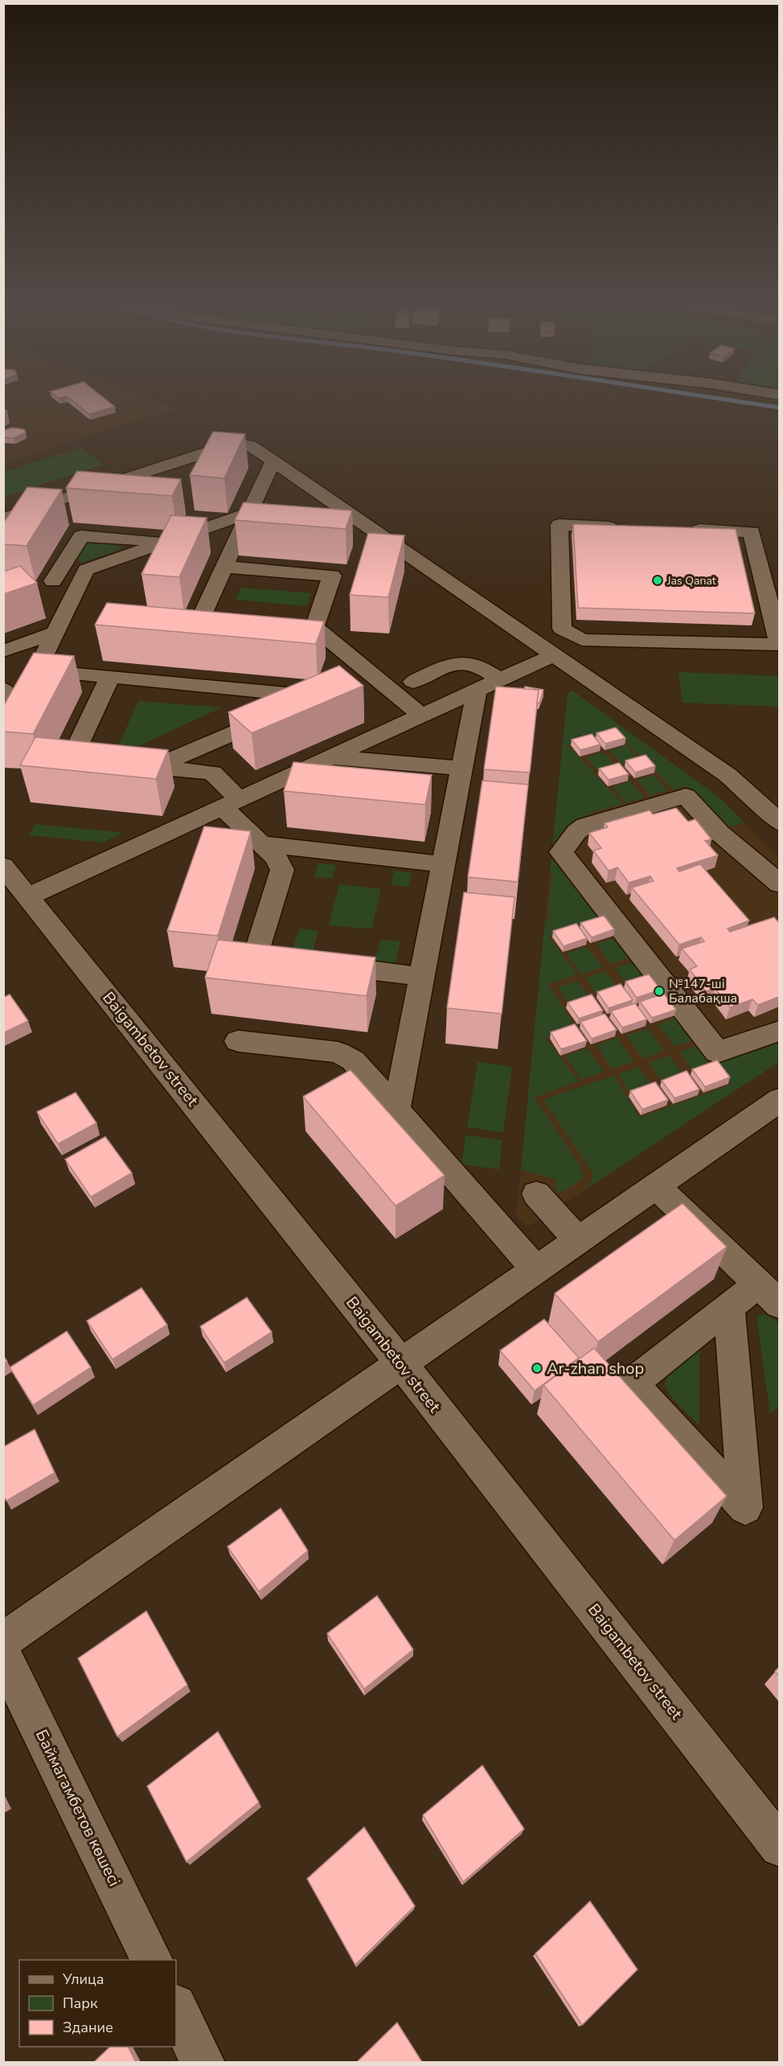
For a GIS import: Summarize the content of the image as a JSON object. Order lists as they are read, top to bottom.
{
  "streets": {
    "street": ["Baigambetov street", "Баймагамбетов көшесі"]
  },
  "places": ["Jas Qanat", "№147-ші Балабақша", "Ar-zhan shop"],
  "legend": ["Улица", "Парк", "Здание"]
}
